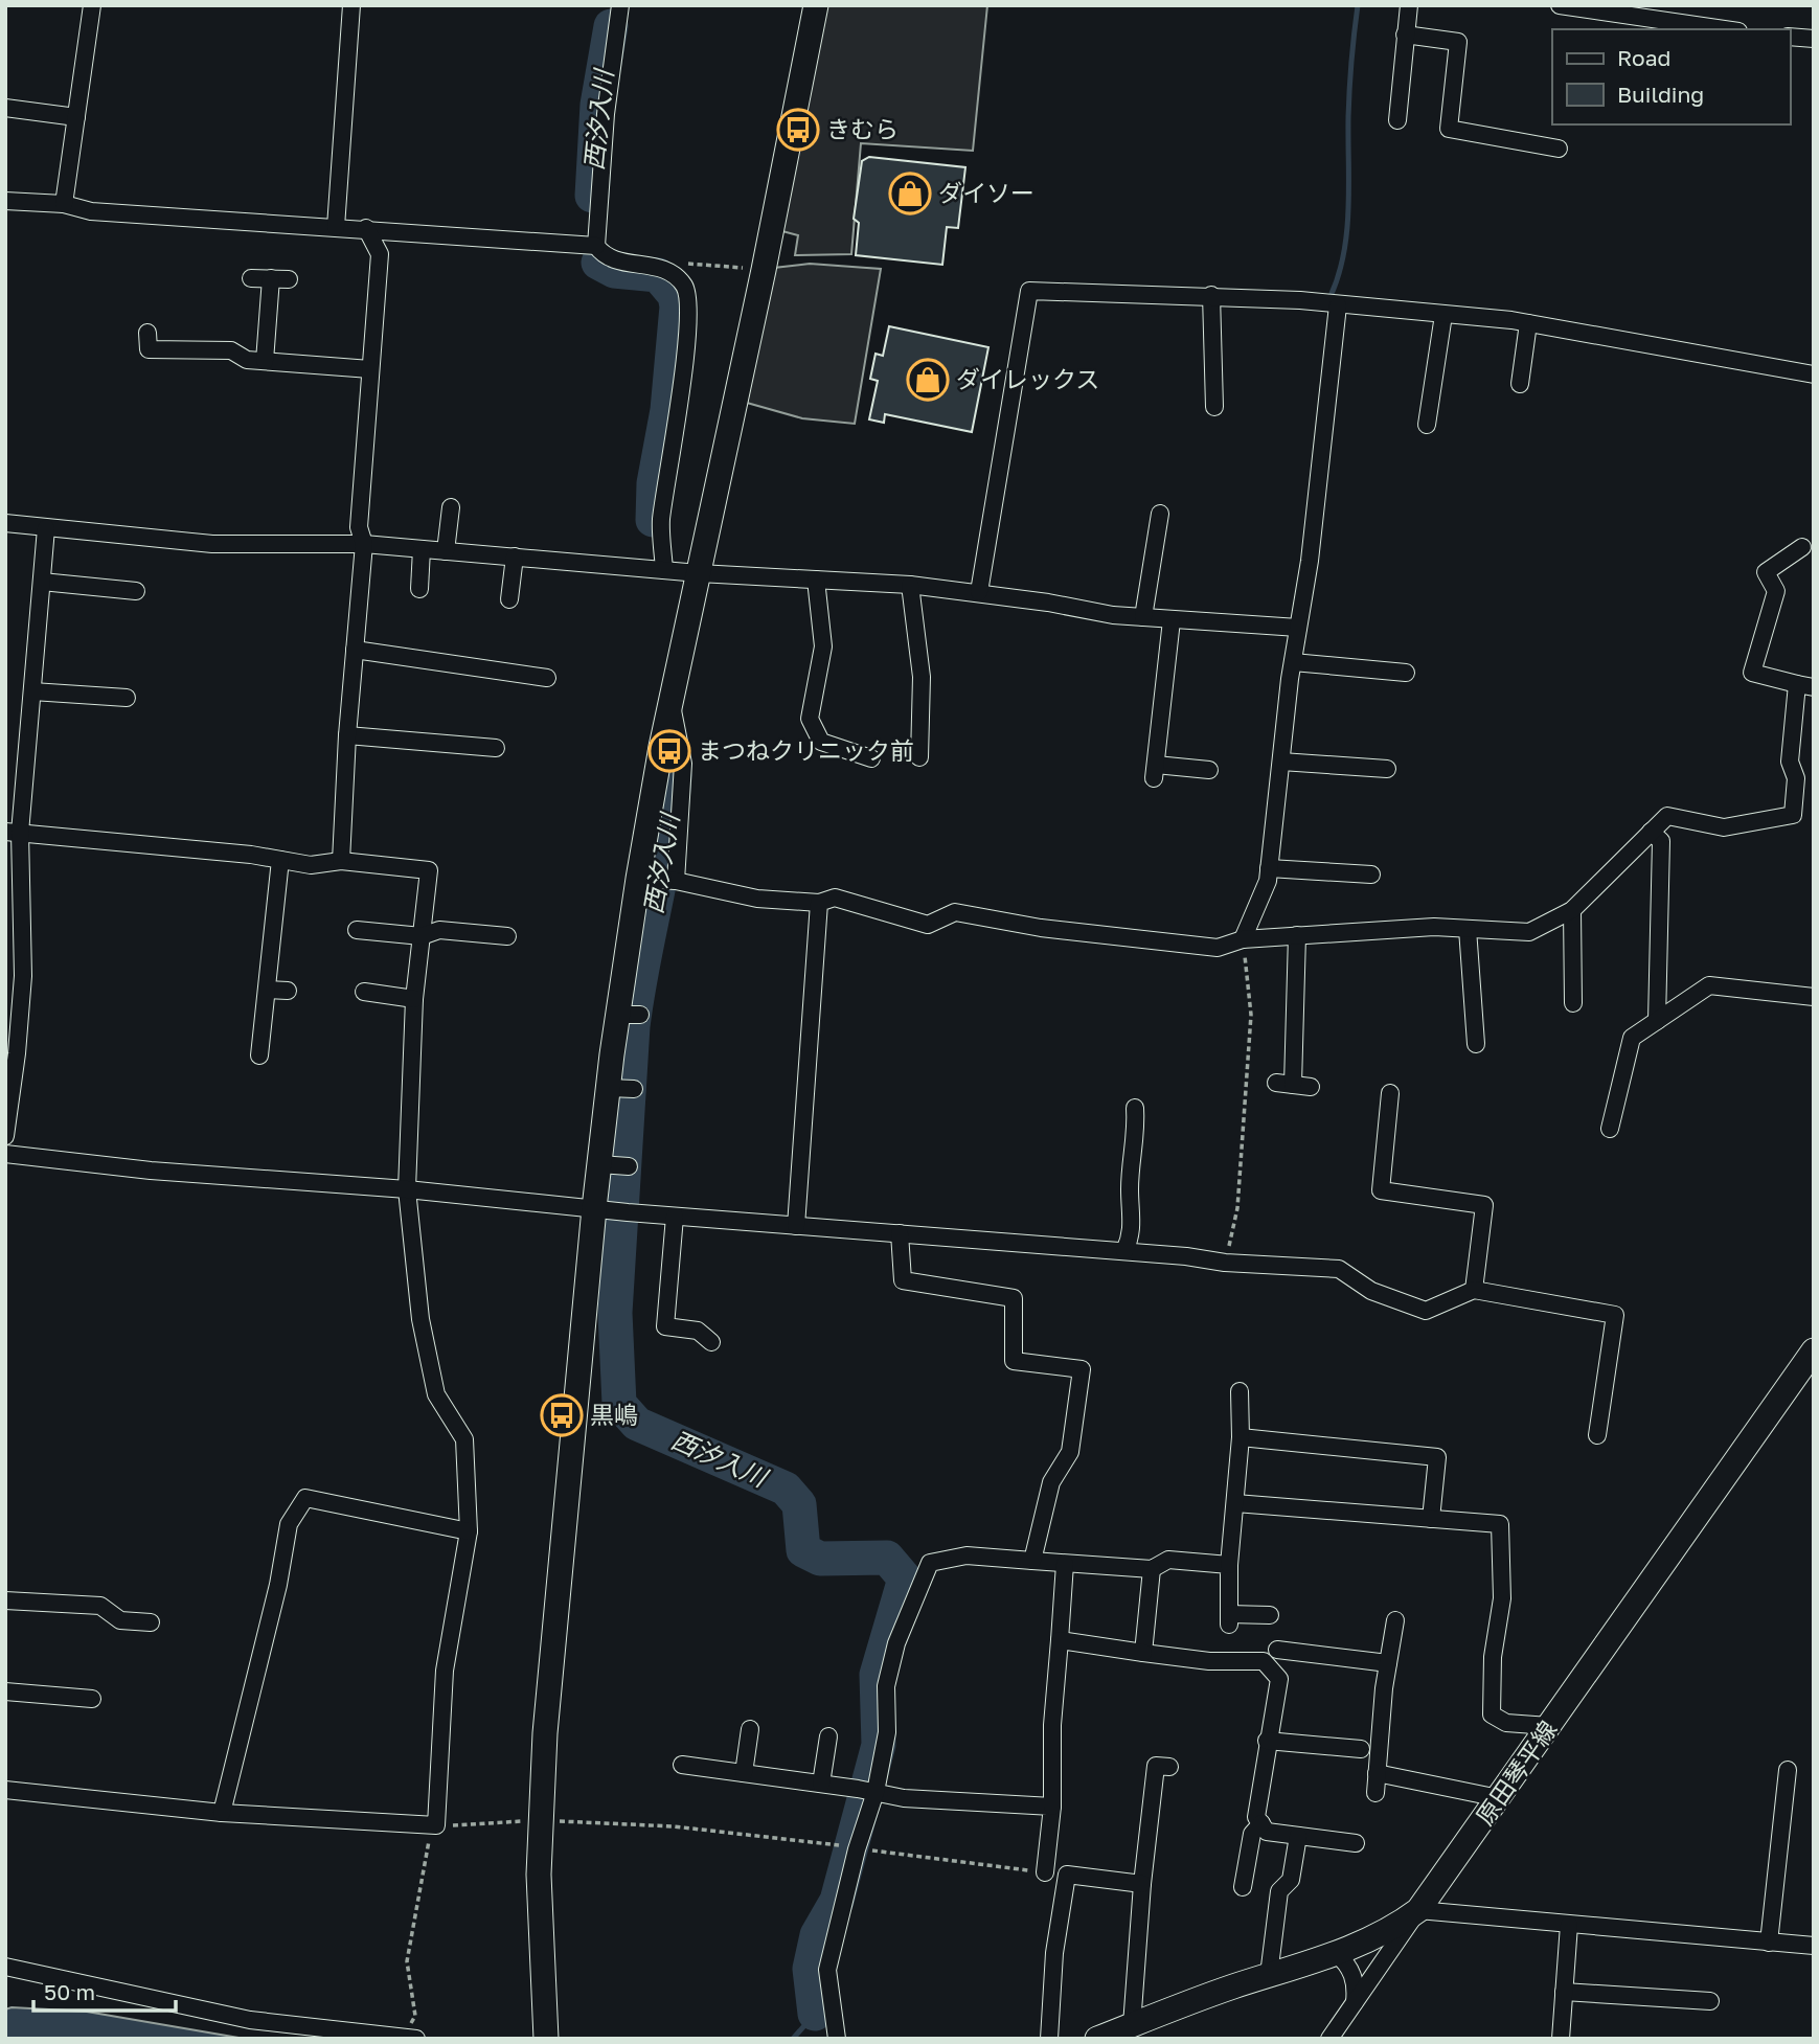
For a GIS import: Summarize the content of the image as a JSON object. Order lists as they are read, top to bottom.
{
  "streets": {
    "street": ["原田琴平線"]
  },
  "water": ["西汐入川"],
  "places": {
    "bus stop": ["きむら", "まつねクリニック前", "黒嶋"],
    "shop": ["ダイソー", "ダイレックス"]
  },
  "legend": ["Road", "Building"],
  "scale_bar": "50 m"
}
